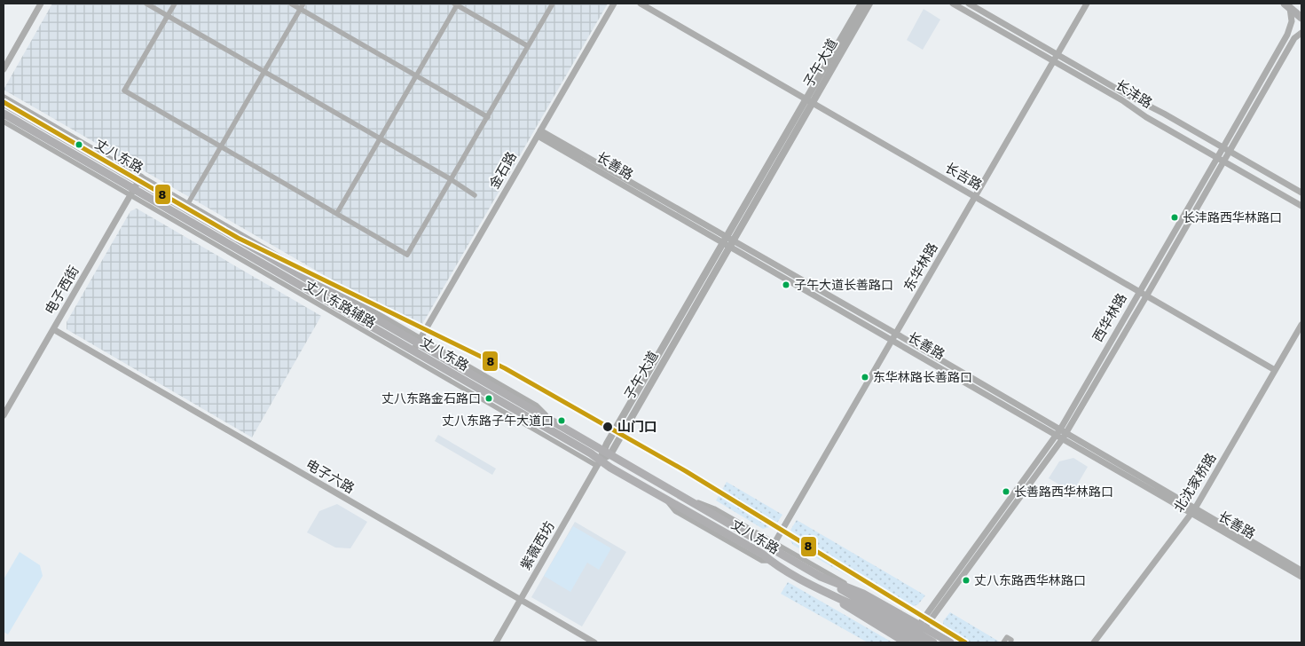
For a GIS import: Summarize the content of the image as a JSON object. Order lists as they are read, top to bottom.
{
  "streets": {
    "main road": ["子午大道", "丈八东路"],
    "street": [
      "长沣路",
      "长善路",
      "金石路",
      "长吉路",
      "东华林路",
      "电子西街",
      "丈八东路辅路",
      "西华林路",
      "电子六路",
      "北沈家桥路",
      "紫薇西坊"
    ]
  },
  "crossings": [
    ["子午大道", "丈八东路"],
    ["子午大道", "长善路"],
    ["子午大道", "长吉路"],
    ["子午大道", "丈八东路辅路"],
    ["子午大道", "紫薇西坊"],
    ["长沣路", "东华林路"],
    ["长沣路", "西华林路"],
    ["丈八东路", "金石路"],
    ["丈八东路", "东华林路"],
    ["丈八东路", "电子西街"],
    ["丈八东路", "丈八东路辅路"],
    ["丈八东路", "西华林路"],
    ["丈八东路", "紫薇西坊"],
    ["长善路", "金石路"],
    ["长善路", "东华林路"],
    ["长善路", "西华林路"],
    ["长善路", "北沈家桥路"],
    ["长吉路", "东华林路"],
    ["长吉路", "西华林路"],
    ["长吉路", "北沈家桥路"],
    ["电子西街", "丈八东路辅路"],
    ["电子西街", "电子六路"],
    ["丈八东路辅路", "紫薇西坊"],
    ["电子六路", "紫薇西坊"]
  ],
  "places": [
    "长沣路西华林路口",
    "子午大道长善路口",
    "东华林路长善路口",
    "丈八东路金石路口",
    "丈八东路子午大道口",
    "山门口",
    "长善路西华林路口",
    "丈八东路西华林路口"
  ],
  "lines": ["transit line 8"]
}
